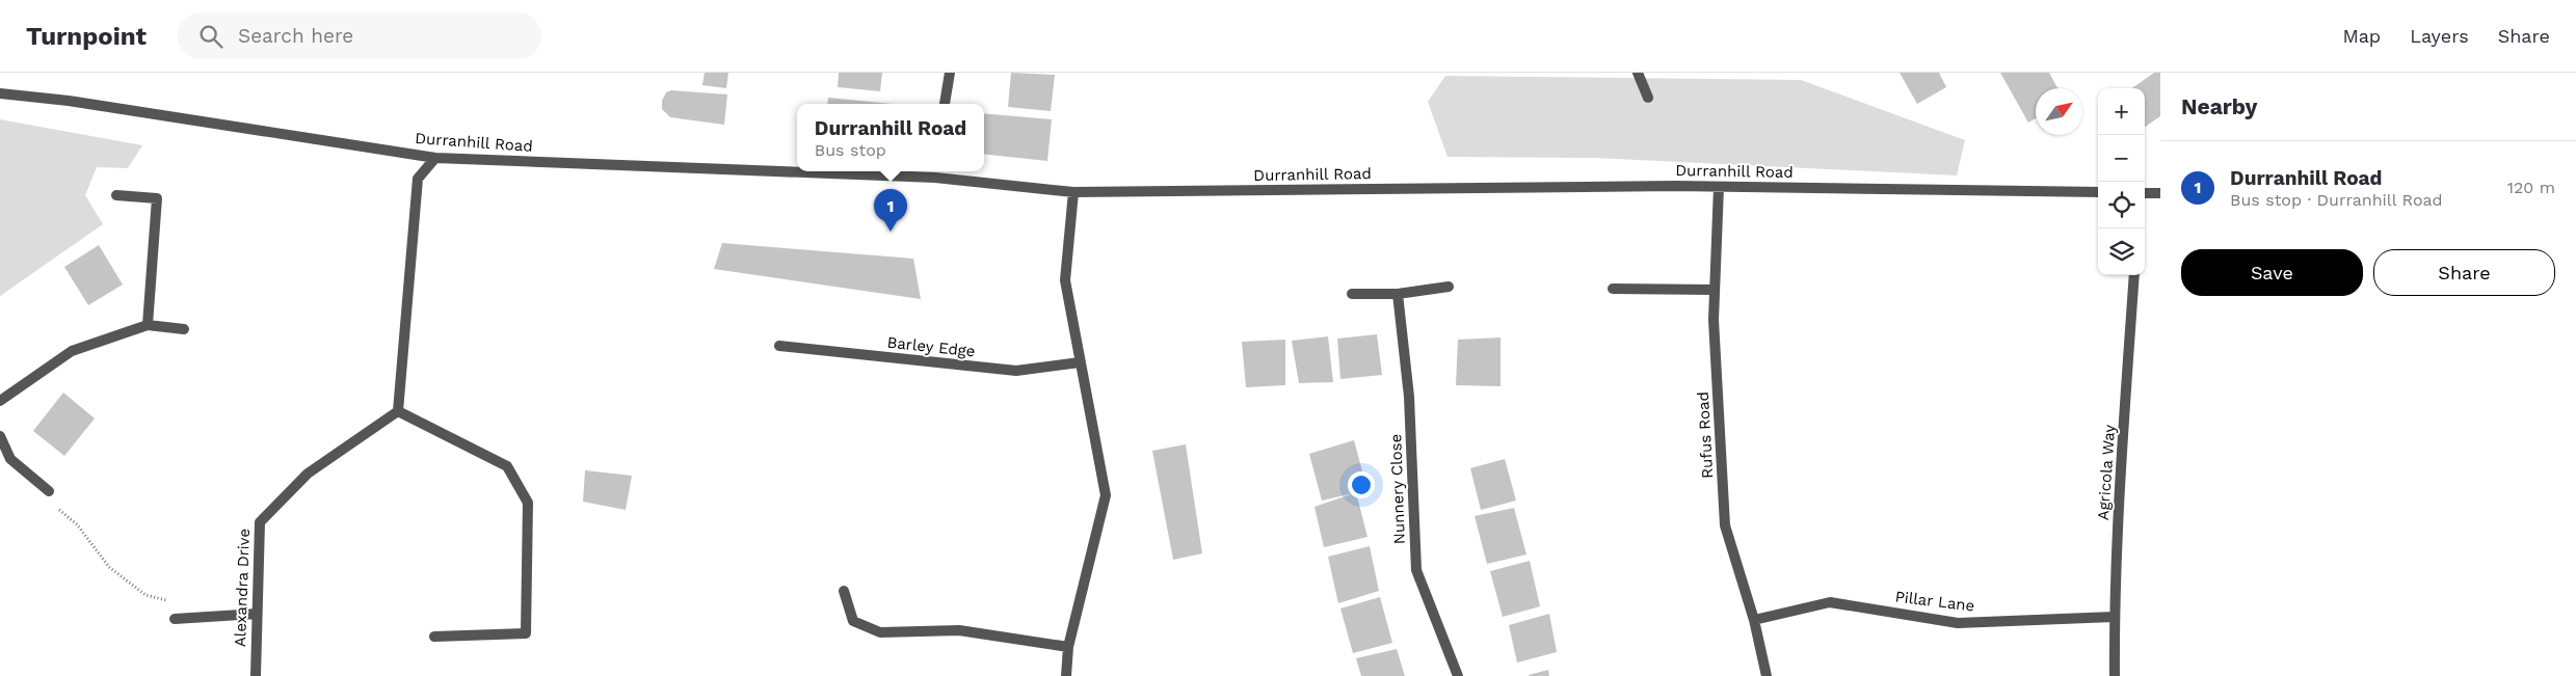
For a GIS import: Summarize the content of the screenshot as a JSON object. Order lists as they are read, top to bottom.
{
  "streets": {
    "street": [
      "Durranhill Road",
      "Barley Edge",
      "Rufus Road",
      "Agricola Way",
      "Nunnery Close",
      "Alexandra Drive",
      "Pillar Lane"
    ]
  },
  "crossings": [
    ["Durranhill Road", "Rufus Road"],
    ["Rufus Road", "Pillar Lane"],
    ["Agricola Way", "Pillar Lane"]
  ],
  "north": "top right",
  "page": {
    "header": "Turnpoint",
    "search": "Search here",
    "nav": ["Map", "Layers", "Share"],
    "heading": "Nearby",
    "map_buttons": ["+", "−"],
    "popup": ["Durranhill Road", "Bus stop"],
    "list": [
      {
        "mark": "1",
        "name": "Durranhill Road",
        "note": "Bus stop · Durranhill Road",
        "value": "120 m"
      }
    ],
    "pins": "1",
    "buttons": ["Save", "Share"]
  }
}
